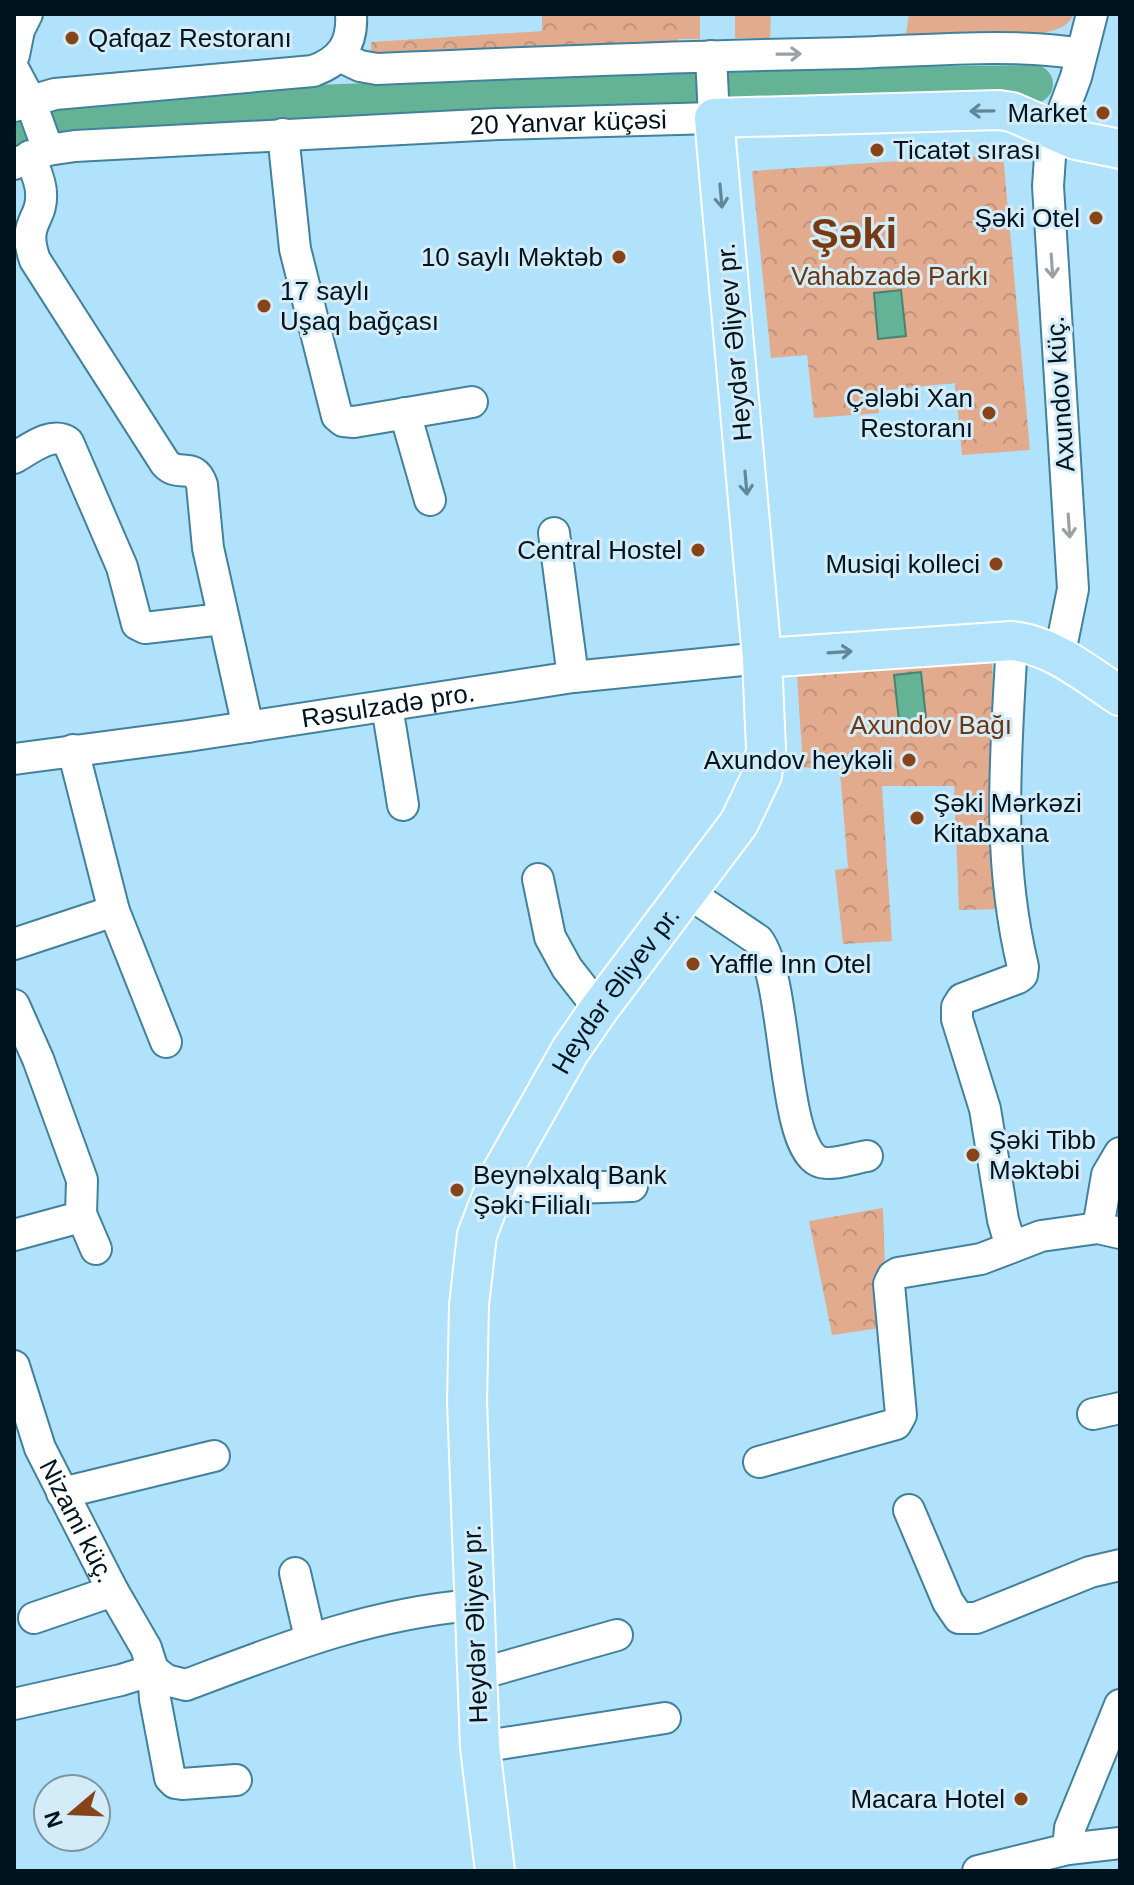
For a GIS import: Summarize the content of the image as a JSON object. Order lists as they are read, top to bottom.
{
  "streets": {
    "main road": ["20 Yanvar küçəsi", "Heydər Əliyev pr."],
    "street": ["Axundov küç.", "Rəsulzadə pro.", "Nizami küç."]
  },
  "crossings": [
    ["20 Yanvar küçəsi", "Heydər Əliyev pr."],
    ["20 Yanvar küçəsi", "Axundov küç."],
    ["Heydər Əliyev pr.", "Rəsulzadə pro."]
  ],
  "one_way": ["Axundov küç."],
  "districts": ["Şəki"],
  "parks": ["Vahabzadə Parkı", "Axundov Bağı"],
  "places": [
    "Qafqaz Restoranı",
    "Market",
    "Ticatət sırası",
    "Şəki Otel",
    "10 saylı Məktəb",
    "17 saylı Uşaq bağçası",
    "Çələbi Xan Restoranı",
    "Central Hostel",
    "Musiqi kolleci",
    "Axundov heykəli",
    "Şəki Mərkəzi Kitabxana",
    "Yaffle Inn Otel",
    "Şəki Tibb Məktəbi",
    "Beynəlxalq Bank Şəki Filialı",
    "Macara Hotel"
  ],
  "north": "left"
}
